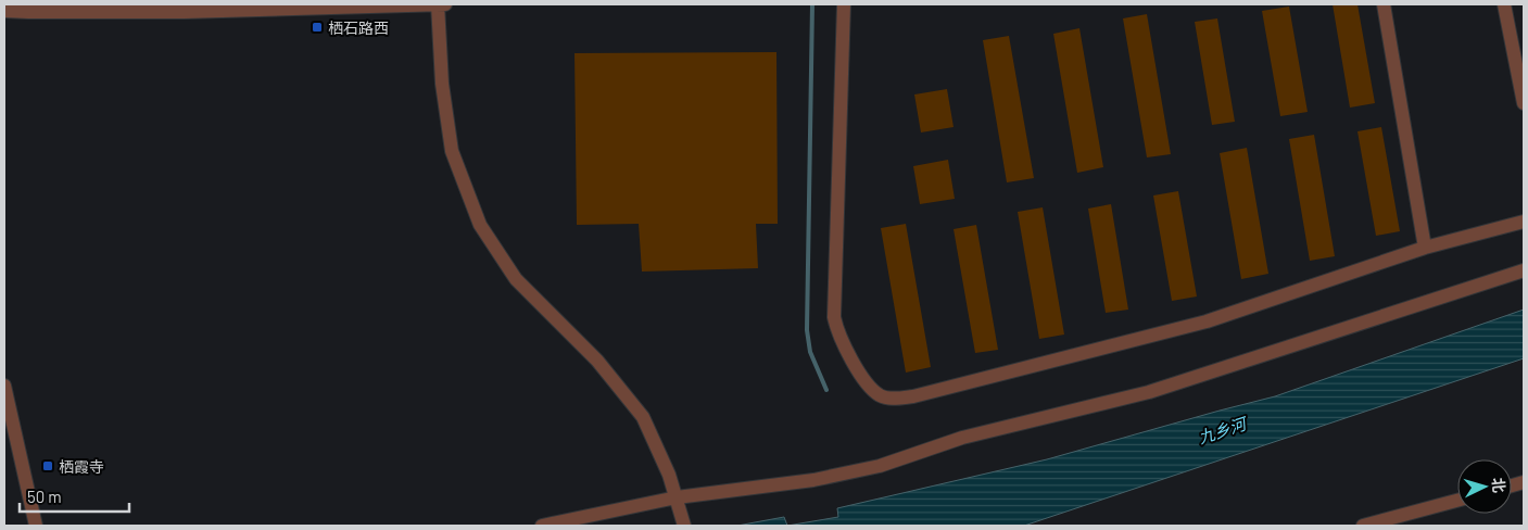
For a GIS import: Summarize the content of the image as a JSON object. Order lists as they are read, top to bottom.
{
  "water": ["九乡河"],
  "places": {
    "transit": ["栖石路西", "栖霞寺"]
  },
  "scale_bar": "50 m",
  "north": "right"
}
